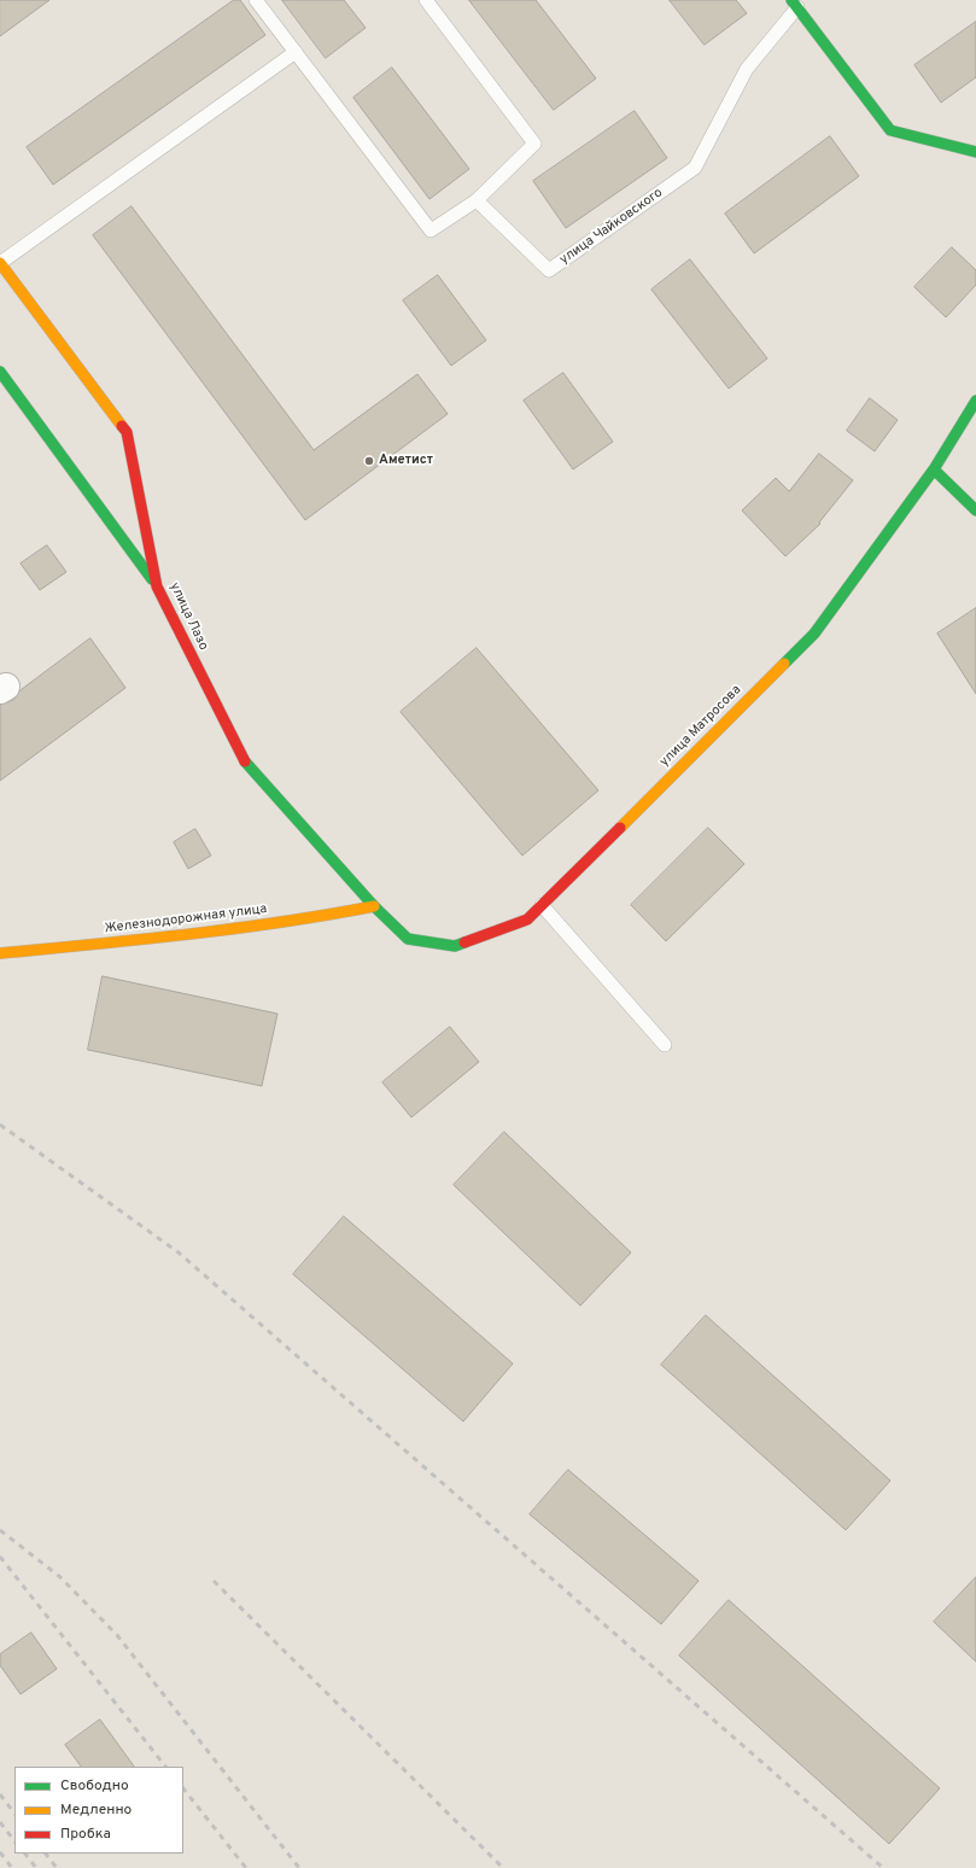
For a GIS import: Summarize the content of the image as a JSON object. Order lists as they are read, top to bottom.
{
  "streets": {
    "street": [
      "улица Чайковского",
      "улица Лазо",
      "улица Матросова",
      "Железнодорожная улица"
    ]
  },
  "crossings": [
    ["улица Лазо", "улица Матросова"],
    ["улица Лазо", "Железнодорожная улица"],
    ["улица Матросова", "Железнодорожная улица"]
  ],
  "places": ["Аметист"],
  "legend": ["Свободно", "Медленно", "Пробка"]
}
